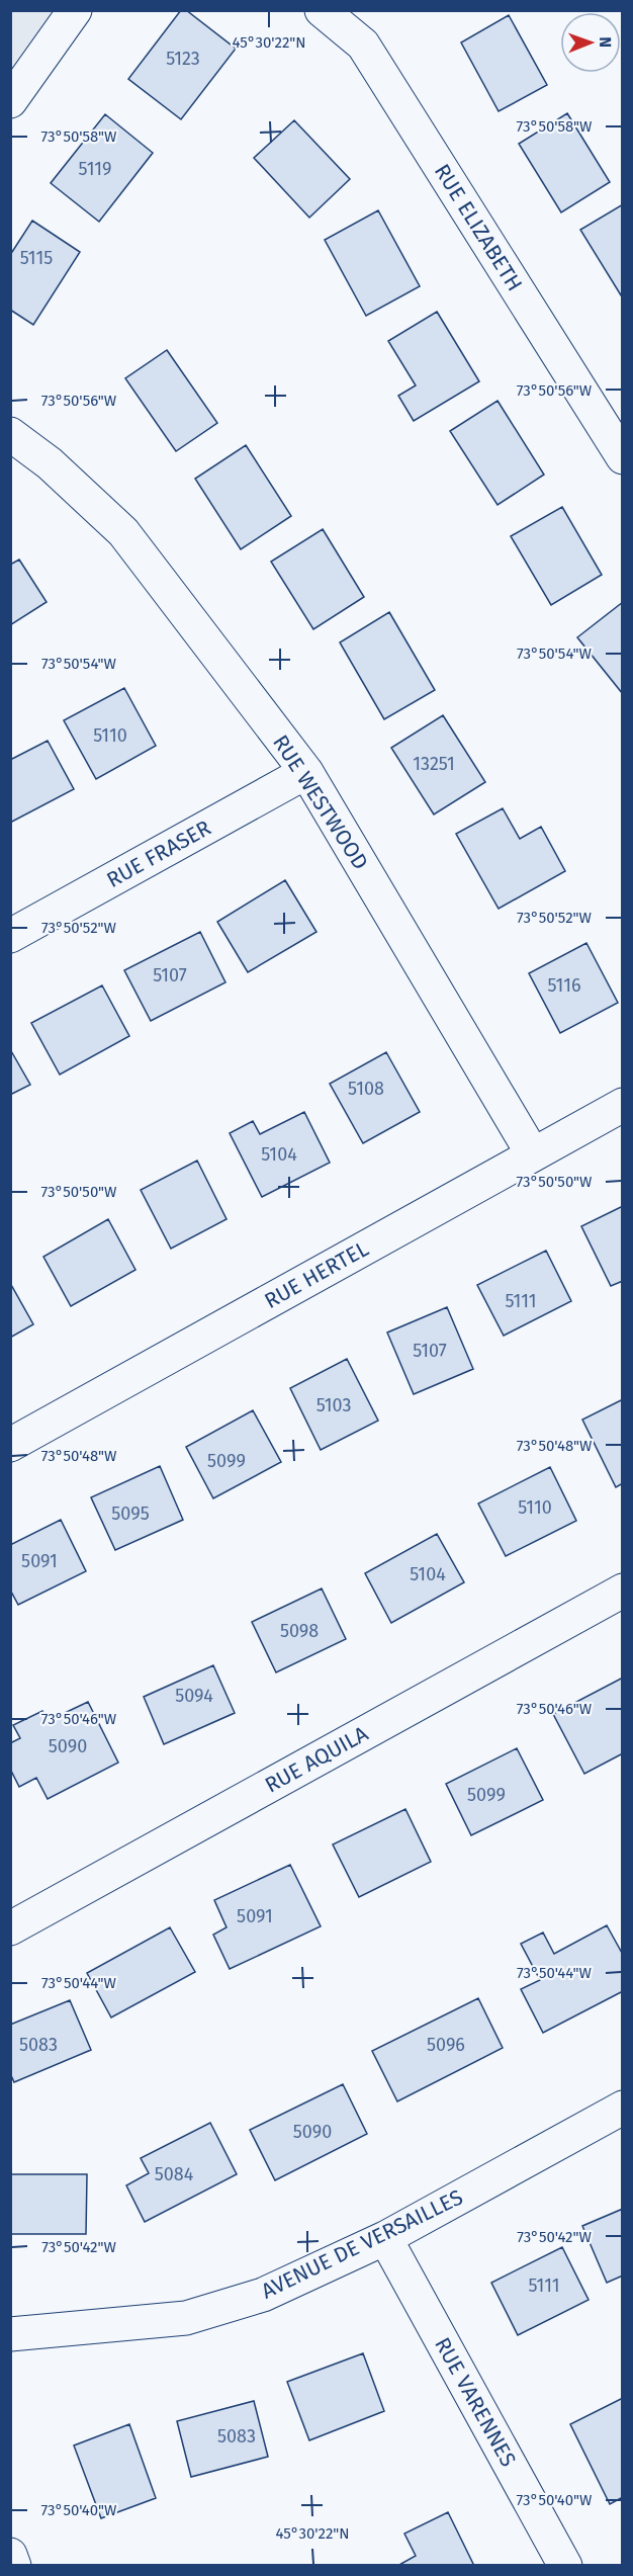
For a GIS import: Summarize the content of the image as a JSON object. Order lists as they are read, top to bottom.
{
  "streets": {
    "street": [
      "RUE ELIZABETH",
      "RUE WESTWOOD",
      "RUE FRASER",
      "RUE HERTEL",
      "RUE AQUILA",
      "AVENUE DE VERSAILLES",
      "RUE VARENNES"
    ]
  },
  "crossings": [
    ["RUE WESTWOOD", "RUE FRASER"],
    ["RUE WESTWOOD", "RUE HERTEL"],
    ["AVENUE DE VERSAILLES", "RUE VARENNES"]
  ],
  "house_numbers": [
    "5123",
    "5119",
    "5115",
    "5110",
    "13251",
    "5107",
    "5116",
    "5108",
    "5104",
    "5111",
    "5107",
    "5103",
    "5099",
    "5110",
    "5095",
    "5091",
    "5104",
    "5098",
    "5094",
    "5090",
    "5099",
    "5091",
    "5083",
    "5096",
    "5090",
    "5084",
    "5111",
    "5083"
  ],
  "north": "right",
  "coordinates": [
    "45°30'22\"N",
    "73°50'58\"W",
    "73°50'56\"W",
    "73°50'54\"W",
    "73°50'52\"W",
    "73°50'50\"W",
    "73°50'48\"W",
    "73°50'46\"W",
    "73°50'44\"W",
    "73°50'42\"W",
    "73°50'40\"W"
  ]
}
